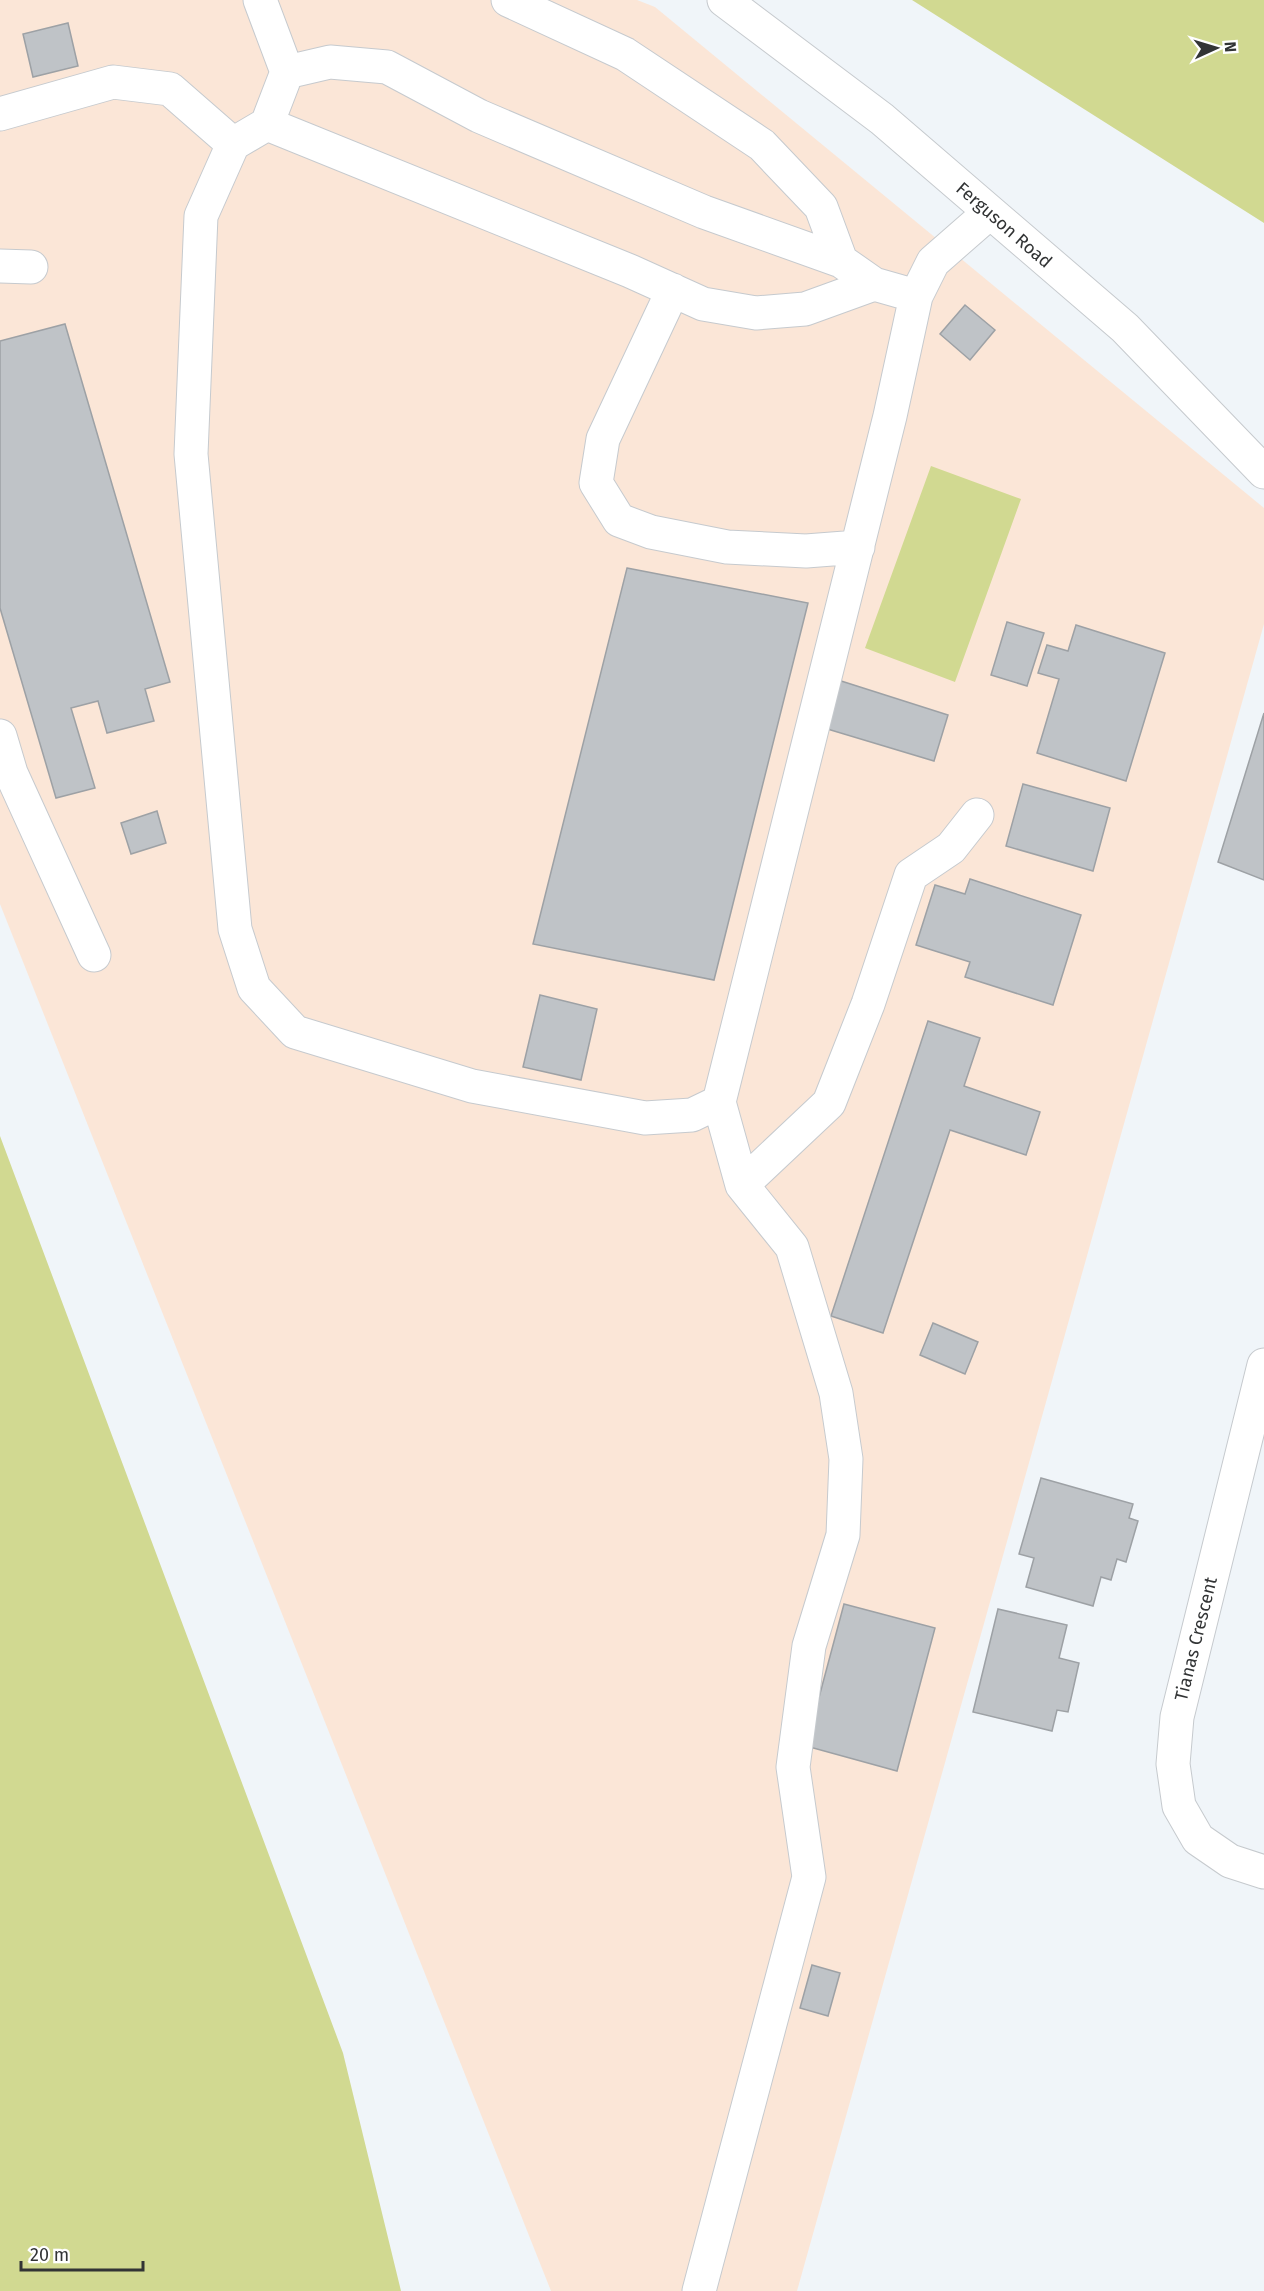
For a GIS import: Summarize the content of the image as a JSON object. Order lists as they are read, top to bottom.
{
  "streets": {
    "street": ["Ferguson Road", "Tianas Crescent"]
  },
  "scale_bar": "20 m",
  "north": "right"
}
